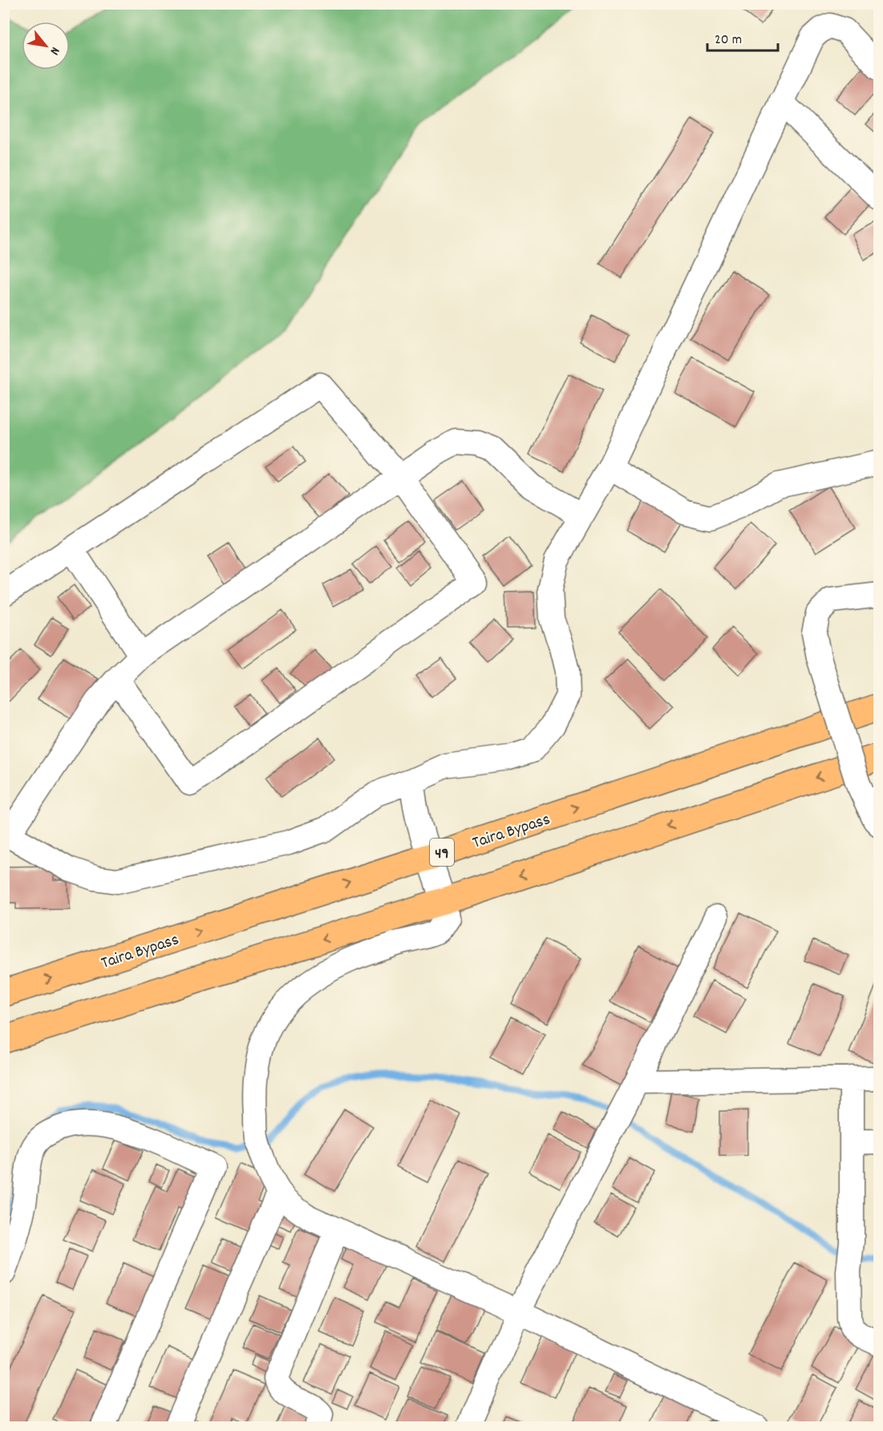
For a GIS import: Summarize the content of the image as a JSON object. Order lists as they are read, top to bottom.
{
  "streets": {
    "highway": ["Taira Bypass", "49"]
  },
  "scale_bar": "20 m",
  "north": "bottom right"
}
